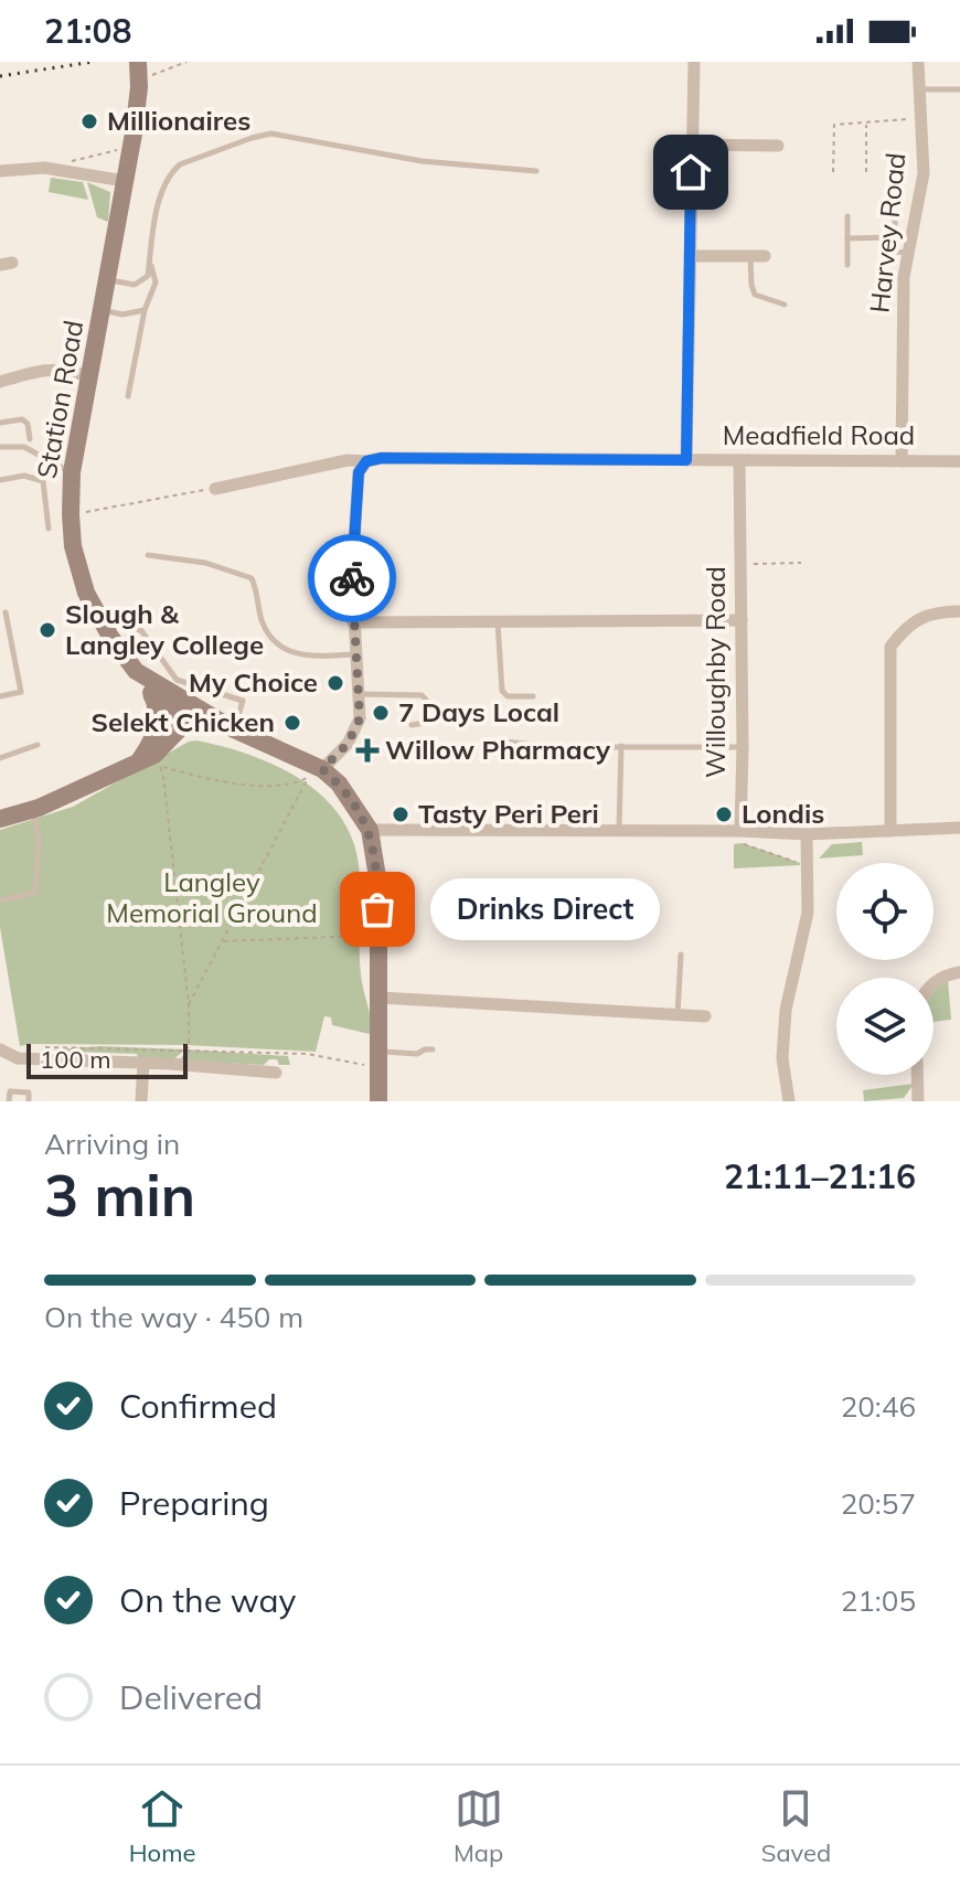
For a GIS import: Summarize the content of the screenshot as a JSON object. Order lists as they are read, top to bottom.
{
  "streets": {
    "main road": ["Station Road"],
    "street": ["Harvey Road", "Meadfield Road", "Willoughby Road"]
  },
  "crossings": [
    ["Harvey Road", "Meadfield Road"],
    ["Meadfield Road", "Willoughby Road"]
  ],
  "parks": ["Langley Memorial Ground"],
  "places": {
    "other": [
      "Millionaires",
      "Slough & Langley College",
      "My Choice",
      "7 Days Local",
      "Selekt Chicken",
      "Tasty Peri Peri",
      "Londis",
      "Drinks Direct"
    ],
    "health": ["Willow Pharmacy"]
  },
  "scale_bar": "100 m",
  "page": {
    "status": "21:08",
    "bubble": "Drinks Direct",
    "scale": "100 m",
    "heading": ["3 min", "Arriving in", "21:11–21:16"],
    "bar": "On the way · 450 m",
    "list": [
      ["Confirmed", "20:46"],
      ["Preparing", "20:57"],
      ["On the way", "21:05"],
      "Delivered"
    ],
    "tabs": ["Home", "Map", "Saved"]
  }
}
